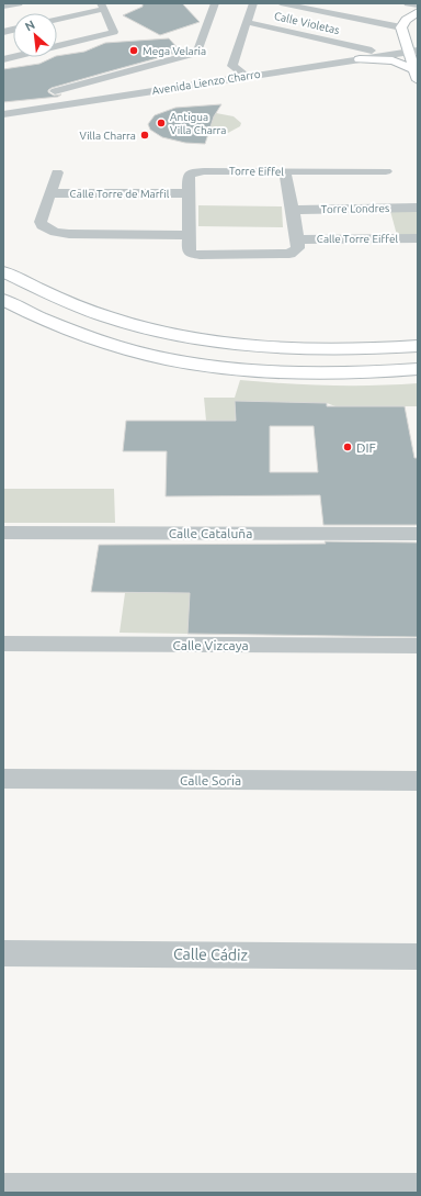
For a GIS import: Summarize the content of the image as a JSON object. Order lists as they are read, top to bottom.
{
  "streets": {
    "street": [
      "Calle Violetas",
      "Avenida Lienzo Charro",
      "Torre Eiffel",
      "Calle Torre de Marfil",
      "Torre Londres",
      "Calle Torre Eiffel",
      "Calle Cataluña",
      "Calle Vizcaya",
      "Calle Soria",
      "Calle Cádiz"
    ]
  },
  "crossings": [
    ["Calle Violetas", "Avenida Lienzo Charro"],
    ["Torre Eiffel", "Calle Torre de Marfil"],
    ["Torre Eiffel", "Calle Torre Eiffel"]
  ],
  "places": [
    "Mega Velaria",
    "Antigua Villa Charra",
    "Villa Charra",
    "DIF"
  ],
  "north": "top left"
}
